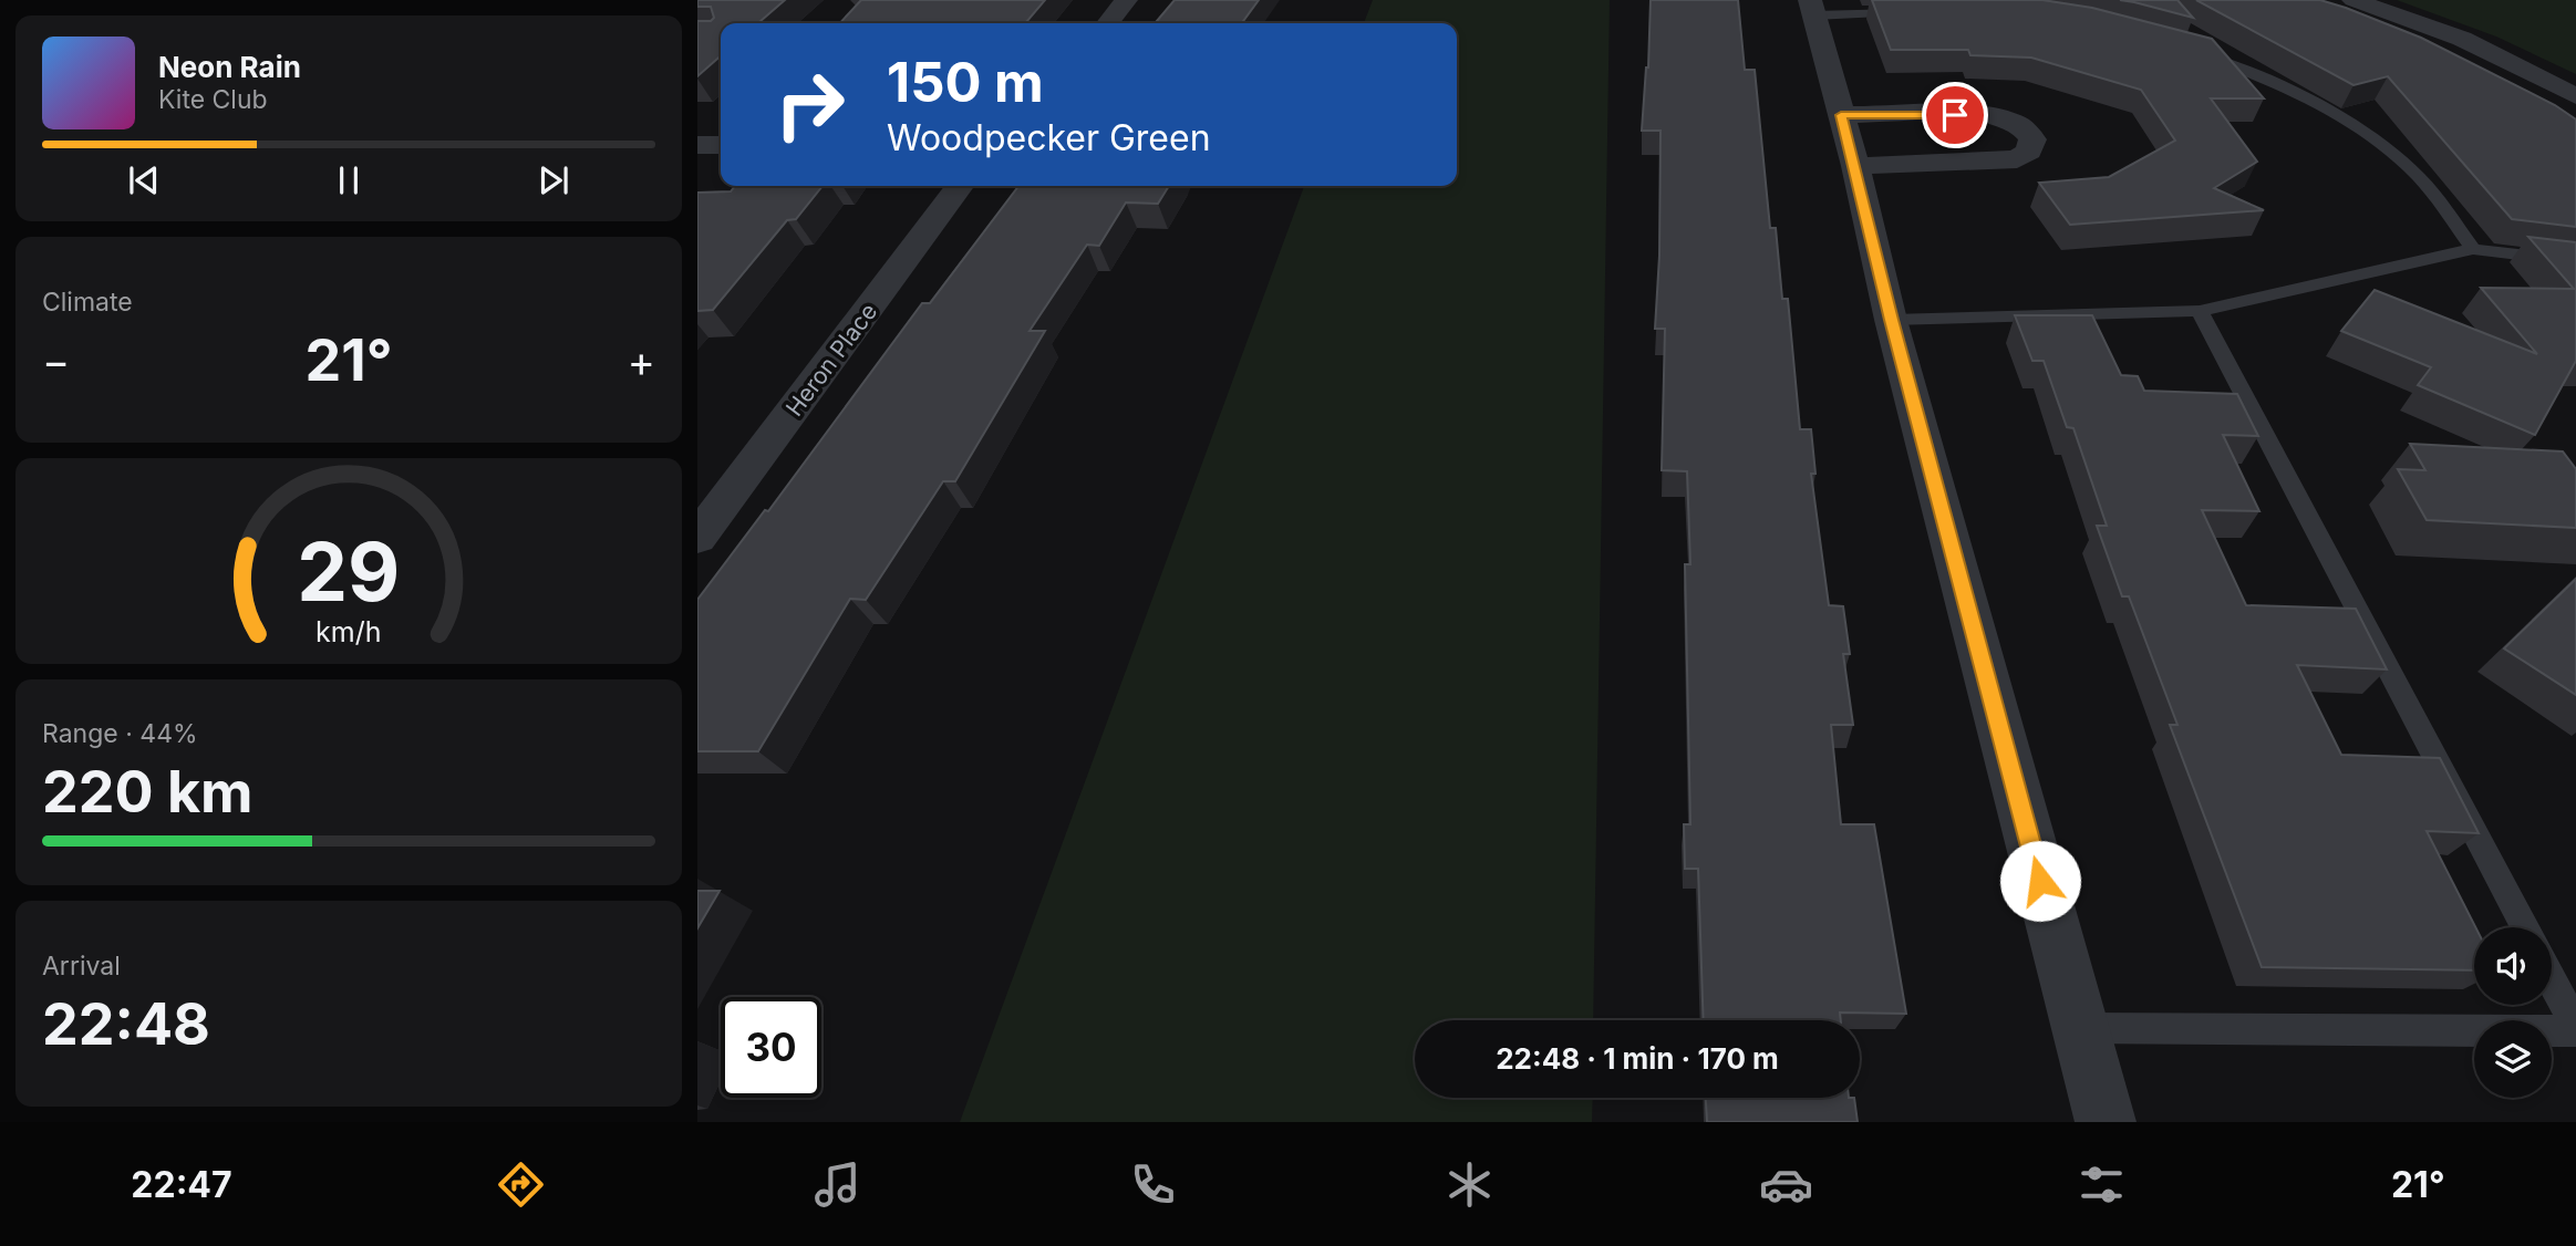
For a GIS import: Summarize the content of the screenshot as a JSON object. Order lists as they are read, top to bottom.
{
  "streets": {
    "street": ["Heron Place"]
  },
  "page": {
    "turn": ["150 m", "Woodpecker Green"],
    "song": ["Neon Rain", "Kite Club"],
    "tile": [
      "Climate",
      ["Range · 44%", "220 km"],
      ["Arrival", "22:48"]
    ],
    "heat": ["−", "21°", "+"],
    "limit": "30",
    "trip": "22:48 · 1 min · 170 m",
    "tabs": ["22:47", "21°"],
    "gauge": ["29", "km/h"]
  }
}
